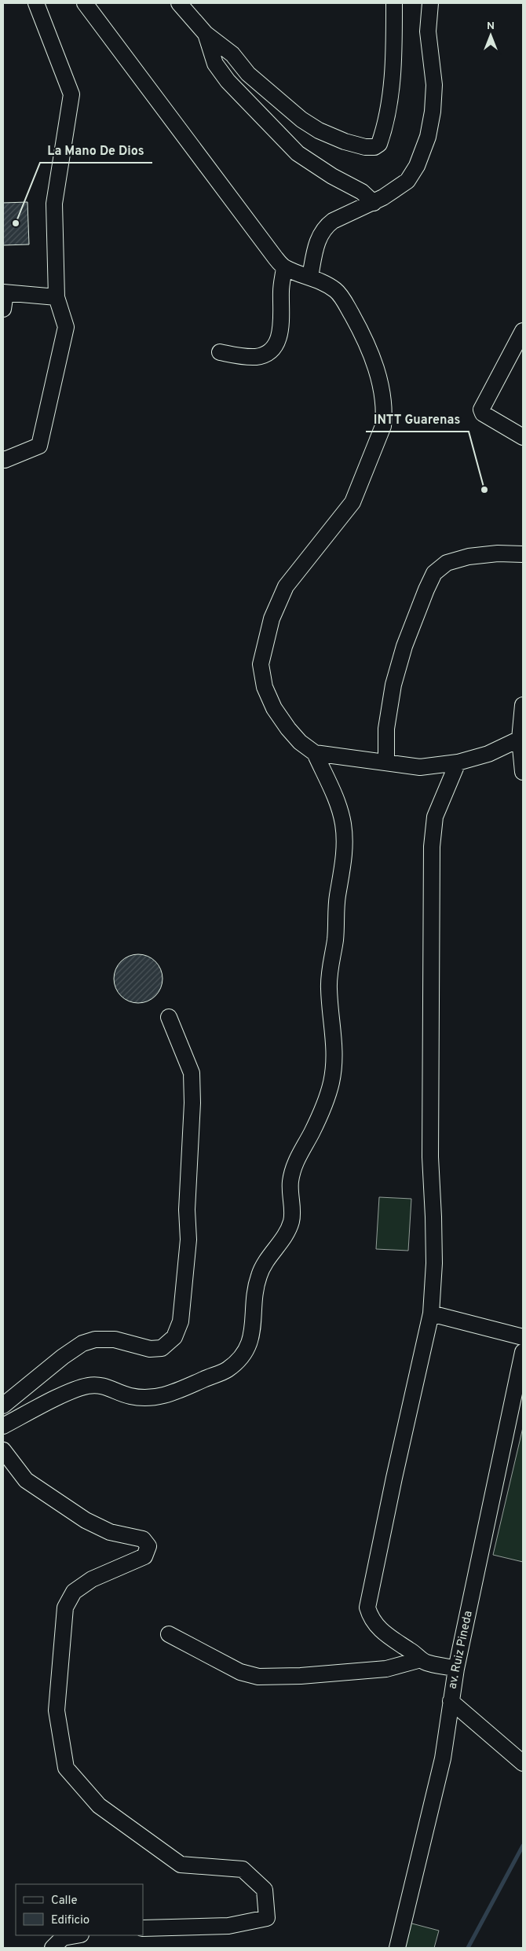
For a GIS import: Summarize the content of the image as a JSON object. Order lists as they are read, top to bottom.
{
  "streets": {
    "street": ["av. Ruiz Pineda"]
  },
  "places": ["La Mano De Dios", "INTT Guarenas"],
  "legend": ["Calle", "Edificio"],
  "north": "top"
}
